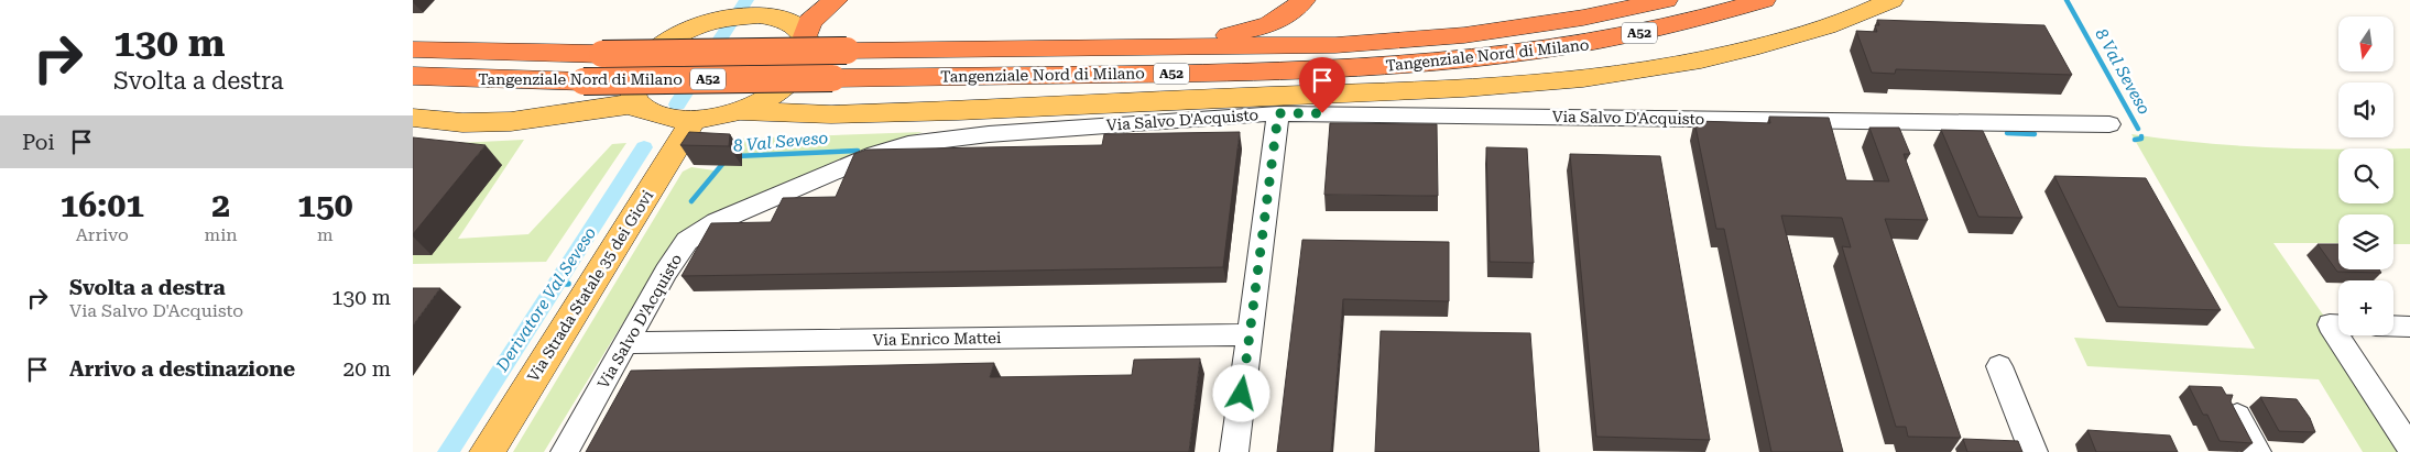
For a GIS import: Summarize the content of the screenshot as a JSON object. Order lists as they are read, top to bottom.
{
  "streets": {
    "highway": ["A52", "Tangenziale Nord di Milano"],
    "main road": ["Via Strada Statale 35 dei Giovi"],
    "street": ["Via Salvo D'Acquisto", "Via Enrico Mattei"]
  },
  "crossings": [
    ["Via Salvo D'Acquisto", "Via Enrico Mattei"]
  ],
  "water": ["8 Val Seveso", "Derivatore Val Seveso"],
  "north": "bottom",
  "page": {
    "turn": ["130 m", "Svolta a destra"],
    "map_buttons": "+",
    "then": "Poi",
    "eta": [
      "16:01",
      "Arrivo",
      "2",
      "min",
      "150",
      "m"
    ],
    "list": [
      {
        "name": "Svolta a destra",
        "note": "Via Salvo D'Acquisto",
        "value": "130 m"
      },
      {
        "name": "Arrivo a destinazione",
        "value": "20 m"
      }
    ]
  }
}
